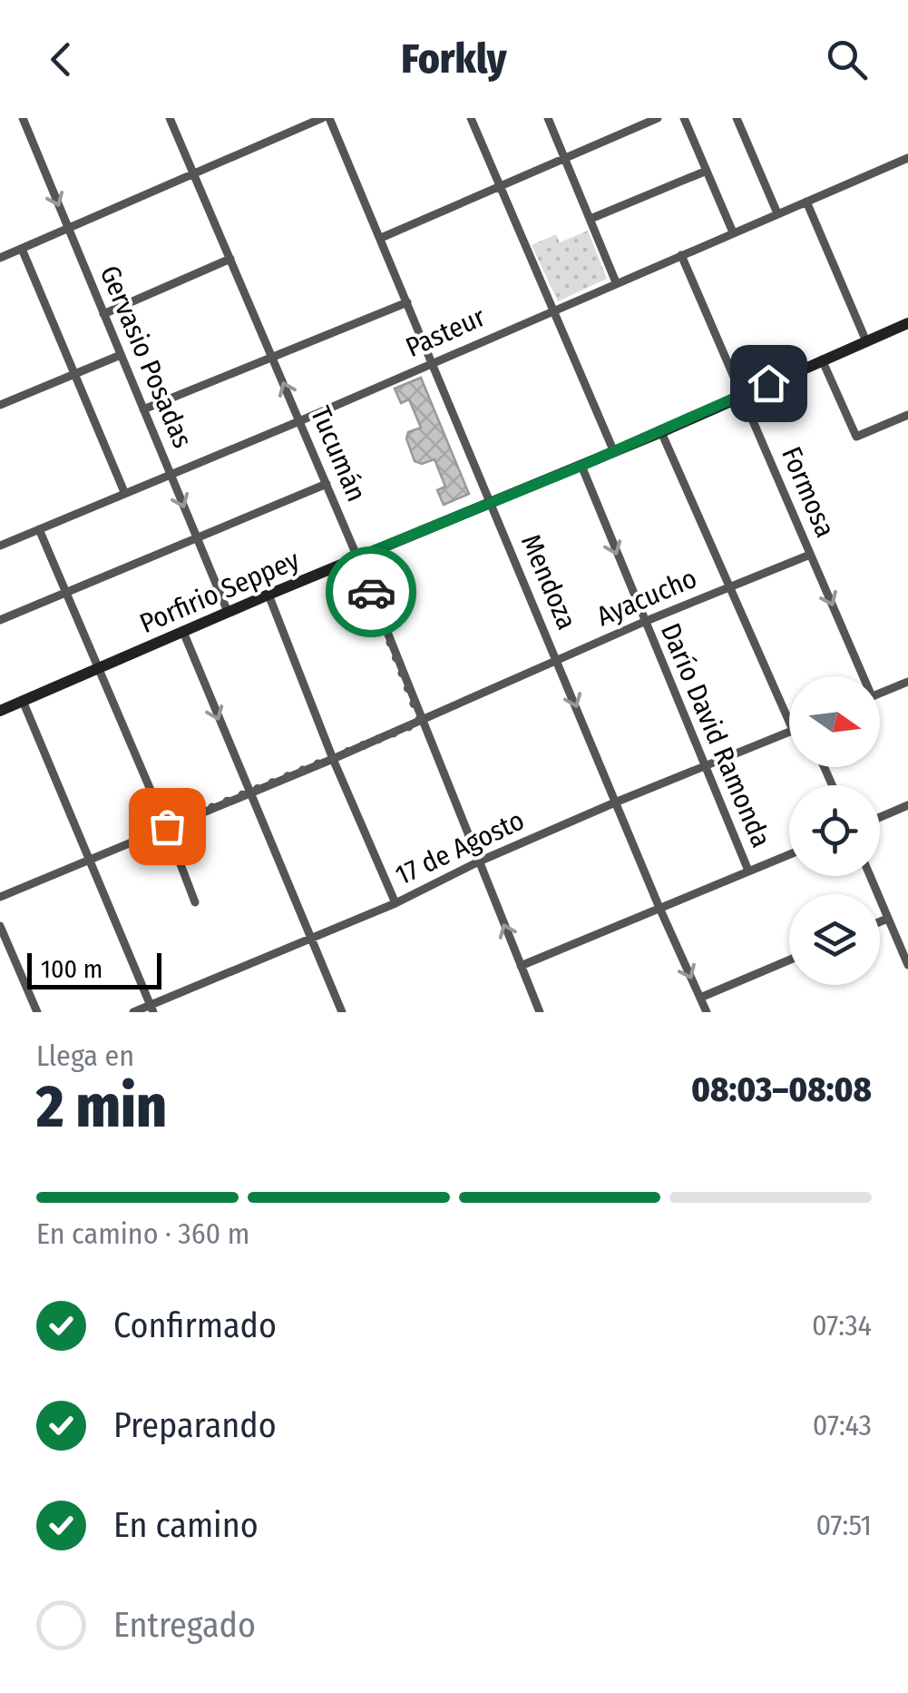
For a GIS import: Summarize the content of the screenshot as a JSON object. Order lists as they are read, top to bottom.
{
  "streets": {
    "main road": ["Porfirio Seppey"],
    "street": [
      "Pasteur",
      "Gervasio Posadas",
      "Tucumán",
      "Formosa",
      "Mendoza",
      "Ayacucho",
      "Darío David Ramonda",
      "17 de Agosto"
    ]
  },
  "crossings": [
    ["Pasteur", "Gervasio Posadas"],
    ["Pasteur", "Tucumán"],
    ["Pasteur", "Formosa"],
    ["Pasteur", "Mendoza"],
    ["Gervasio Posadas", "Porfirio Seppey"],
    ["Tucumán", "Porfirio Seppey"],
    ["Tucumán", "Ayacucho"],
    ["Tucumán", "17 de Agosto"],
    ["Formosa", "Porfirio Seppey"],
    ["Formosa", "Ayacucho"],
    ["Mendoza", "Porfirio Seppey"],
    ["Mendoza", "Ayacucho"],
    ["Mendoza", "17 de Agosto"],
    ["Porfirio Seppey", "Darío David Ramonda"],
    ["Ayacucho", "Darío David Ramonda"],
    ["Darío David Ramonda", "17 de Agosto"]
  ],
  "one_way": ["Gervasio Posadas", "Darío David Ramonda"],
  "scale_bar": "100 m",
  "north": "right",
  "page": {
    "header": "Forkly",
    "scale": "100 m",
    "heading": ["2 min", "Llega en", "08:03–08:08"],
    "bar": "En camino · 360 m",
    "list": [
      ["Confirmado", "07:34"],
      ["Preparando", "07:43"],
      ["En camino", "07:51"],
      "Entregado"
    ]
  }
}
